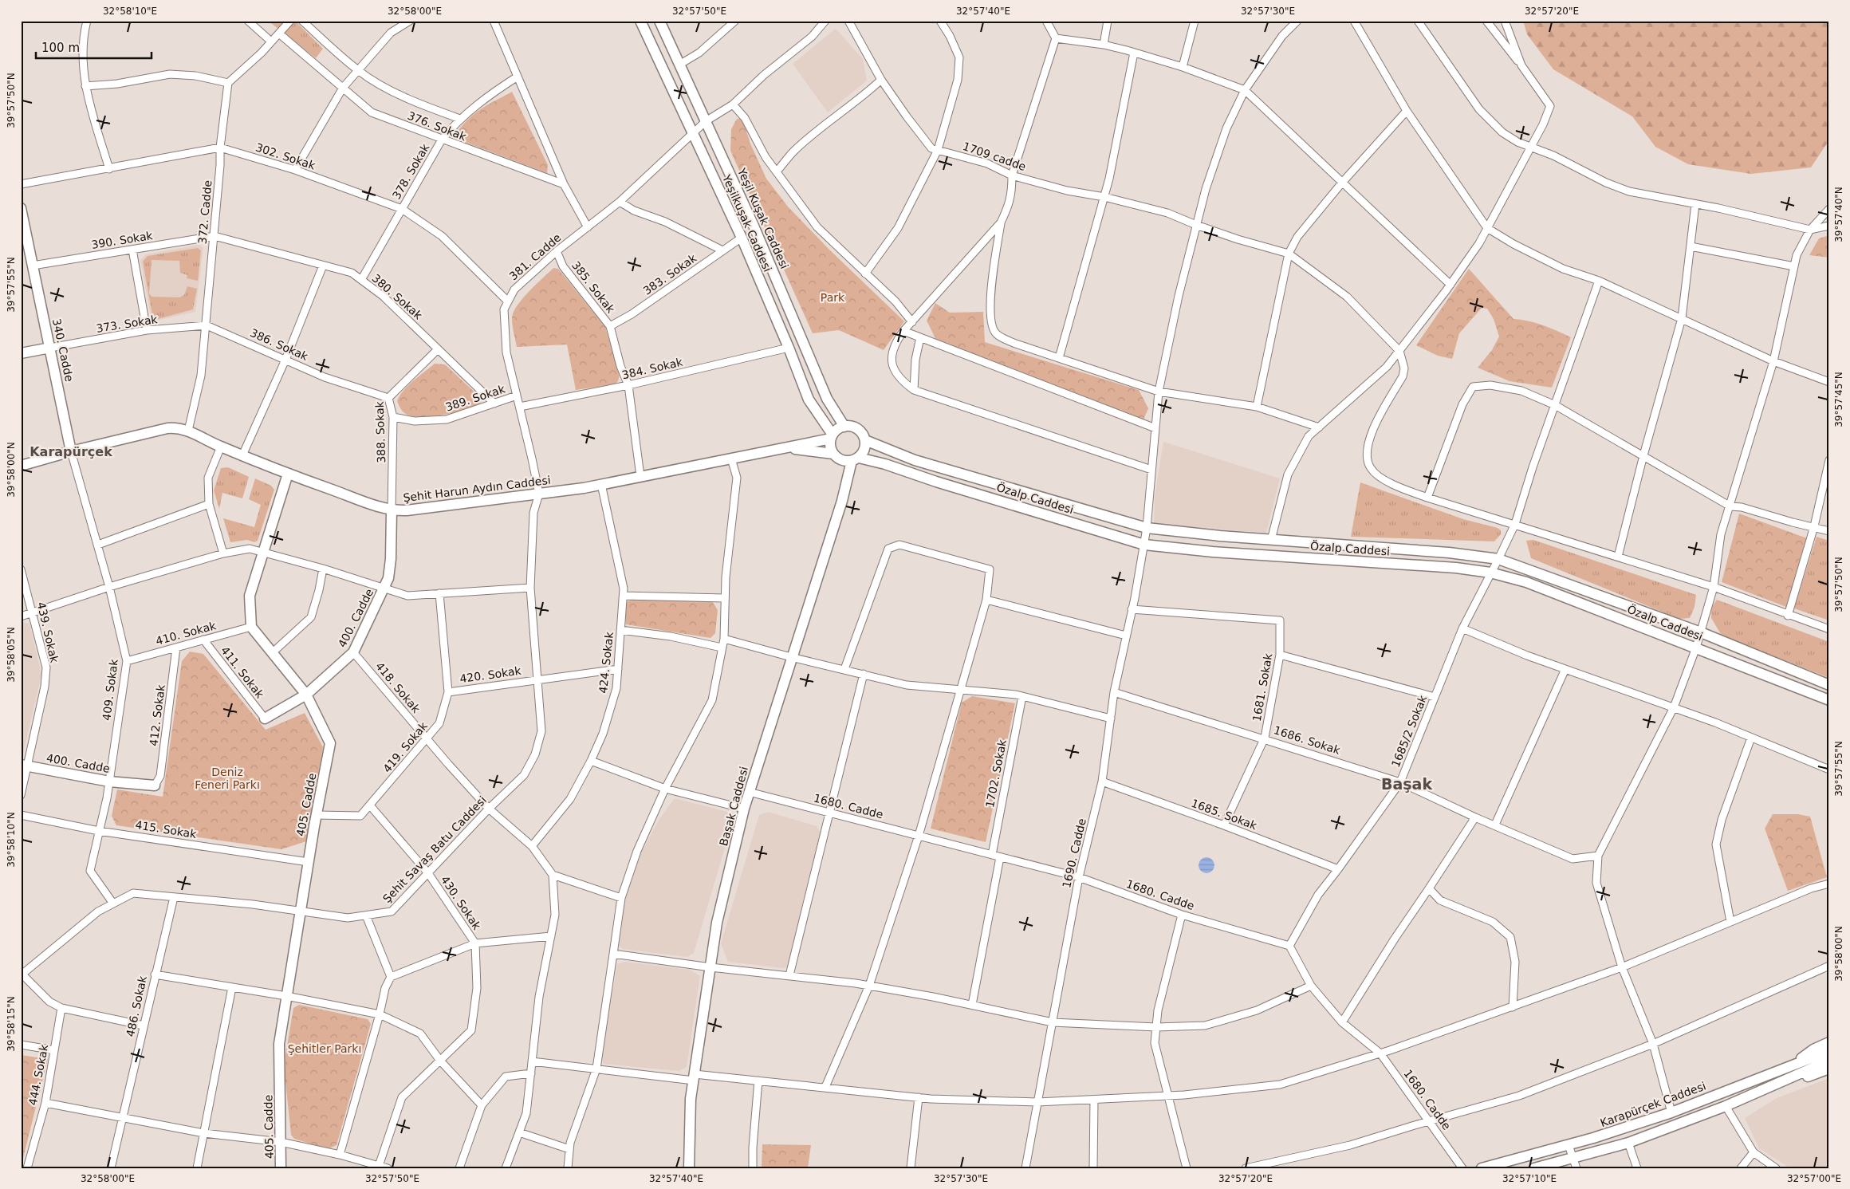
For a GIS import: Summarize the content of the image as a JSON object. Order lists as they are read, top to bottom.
{
  "streets": {
    "main road": [
      "Yeşil Kuşak Caddesi",
      "Yeşilkuşak Caddesi",
      "340. Cadde",
      "Şehit Harun Aydın Caddesi",
      "Özalp Caddesi",
      "400. Cadde",
      "405. Cadde",
      "Başak Caddesi",
      "Karapürçek Caddesi"
    ],
    "street": [
      "376. Sokak",
      "302. Sokak",
      "1709 cadde",
      "378. Sokak",
      "372. Cadde",
      "390. Sokak",
      "381. Cadde",
      "383. Sokak",
      "385. Sokak",
      "380. Sokak",
      "373. Sokak",
      "386. Sokak",
      "384. Sokak",
      "389. Sokak",
      "388. Sokak",
      "439. Sokak",
      "410. Sokak",
      "424. Sokak",
      "411. Sokak",
      "420. Sokak",
      "418. Sokak",
      "1681. Sokak",
      "409. Sokak",
      "412. Sokak",
      "1685/2 Sokak",
      "1686. Sokak",
      "419. Sokak",
      "1702. Sokak",
      "1680. Cadde",
      "1685. Sokak",
      "415. Sokak",
      "Şehit Savaş Batu Caddesi",
      "1690. Cadde",
      "430. Sokak",
      "486. Sokak",
      "444. Sokak"
    ]
  },
  "crossings": [
    ["376. Sokak", "378. Sokak"],
    ["302. Sokak", "378. Sokak"],
    ["302. Sokak", "372. Cadde"],
    ["302. Sokak", "381. Cadde"],
    ["1709 cadde", "1690. Cadde"],
    ["378. Sokak", "380. Sokak"],
    ["372. Cadde", "390. Sokak"],
    ["372. Cadde", "380. Sokak"],
    ["372. Cadde", "373. Sokak"],
    ["372. Cadde", "386. Sokak"],
    ["372. Cadde", "Şehit Harun Aydın Caddesi"],
    ["Yeşil Kuşak Caddesi", "Yeşilkuşak Caddesi"],
    ["Yeşil Kuşak Caddesi", "381. Cadde"],
    ["Yeşil Kuşak Caddesi", "Şehit Harun Aydın Caddesi"],
    ["Yeşil Kuşak Caddesi", "Özalp Caddesi"],
    ["Yeşil Kuşak Caddesi", "Başak Caddesi"],
    ["Yeşilkuşak Caddesi", "381. Cadde"],
    ["Yeşilkuşak Caddesi", "383. Sokak"],
    ["Yeşilkuşak Caddesi", "384. Sokak"],
    ["Yeşilkuşak Caddesi", "Şehit Harun Aydın Caddesi"],
    ["Yeşilkuşak Caddesi", "Özalp Caddesi"],
    ["Yeşilkuşak Caddesi", "Başak Caddesi"],
    ["390. Sokak", "380. Sokak"],
    ["390. Sokak", "340. Cadde"],
    ["381. Cadde", "385. Sokak"],
    ["381. Cadde", "384. Sokak"],
    ["381. Cadde", "389. Sokak"],
    ["381. Cadde", "Şehit Harun Aydın Caddesi"],
    ["381. Cadde", "Şehit Savaş Batu Caddesi"],
    ["383. Sokak", "385. Sokak"],
    ["385. Sokak", "384. Sokak"],
    ["385. Sokak", "Şehit Harun Aydın Caddesi"],
    ["380. Sokak", "389. Sokak"],
    ["380. Sokak", "388. Sokak"],
    ["373. Sokak", "386. Sokak"],
    ["373. Sokak", "340. Cadde"],
    ["386. Sokak", "388. Sokak"],
    ["340. Cadde", "Şehit Harun Aydın Caddesi"],
    ["340. Cadde", "409. Sokak"],
    ["389. Sokak", "388. Sokak"],
    ["388. Sokak", "Şehit Harun Aydın Caddesi"],
    ["388. Sokak", "400. Cadde"],
    ["Şehit Harun Aydın Caddesi", "Özalp Caddesi"],
    ["Şehit Harun Aydın Caddesi", "400. Cadde"],
    ["Şehit Harun Aydın Caddesi", "424. Sokak"],
    ["Şehit Harun Aydın Caddesi", "409. Sokak"],
    ["Şehit Harun Aydın Caddesi", "Başak Caddesi"],
    ["Şehit Harun Aydın Caddesi", "Şehit Savaş Batu Caddesi"],
    ["Özalp Caddesi", "1685/2 Sokak"],
    ["Özalp Caddesi", "Başak Caddesi"],
    ["Özalp Caddesi", "1690. Cadde"],
    ["400. Cadde", "439. Sokak"],
    ["400. Cadde", "411. Sokak"],
    ["400. Cadde", "418. Sokak"],
    ["400. Cadde", "409. Sokak"],
    ["400. Cadde", "412. Sokak"],
    ["400. Cadde", "405. Cadde"],
    ["410. Sokak", "411. Sokak"],
    ["410. Sokak", "409. Sokak"],
    ["410. Sokak", "412. Sokak"],
    ["410. Sokak", "405. Cadde"],
    ["424. Sokak", "420. Sokak"],
    ["424. Sokak", "418. Sokak"],
    ["420. Sokak", "419. Sokak"],
    ["420. Sokak", "Şehit Savaş Batu Caddesi"],
    ["418. Sokak", "419. Sokak"],
    ["418. Sokak", "Şehit Savaş Batu Caddesi"],
    ["1681. Sokak", "1686. Sokak"],
    ["1681. Sokak", "1685. Sokak"],
    ["1681. Sokak", "1690. Cadde"],
    ["409. Sokak", "415. Sokak"],
    ["409. Sokak", "Şehit Savaş Batu Caddesi"],
    ["1685/2 Sokak", "1686. Sokak"],
    ["1685/2 Sokak", "1680. Cadde"],
    ["1685/2 Sokak", "1685. Sokak"],
    ["1686. Sokak", "1690. Cadde"],
    ["419. Sokak", "405. Cadde"],
    ["419. Sokak", "430. Sokak"],
    ["1702. Sokak", "1680. Cadde"],
    ["405. Cadde", "415. Sokak"],
    ["405. Cadde", "Şehit Savaş Batu Caddesi"],
    ["Başak Caddesi", "1680. Cadde"],
    ["1680. Cadde", "1690. Cadde"],
    ["1685. Sokak", "1690. Cadde"],
    ["Şehit Savaş Batu Caddesi", "430. Sokak"],
    ["Şehit Savaş Batu Caddesi", "486. Sokak"]
  ],
  "districts": ["Karapürçek", "Başak"],
  "parks": ["Park", "Deniz Feneri Parkı", "Şehitler Parkı"],
  "scale_bar": "100 m",
  "coordinates": [
    "32°58'10\"E",
    "32°58'00\"E",
    "32°57'50\"E",
    "32°57'40\"E",
    "32°57'30\"E",
    "32°57'20\"E",
    "39°57'50\"N",
    "39°57'40\"N",
    "39°57'55\"N",
    "39°57'45\"N",
    "39°58'00\"N",
    "39°58'05\"N",
    "39°58'10\"N",
    "39°58'15\"N",
    "32°57'10\"E",
    "32°57'00\"E"
  ]
}
